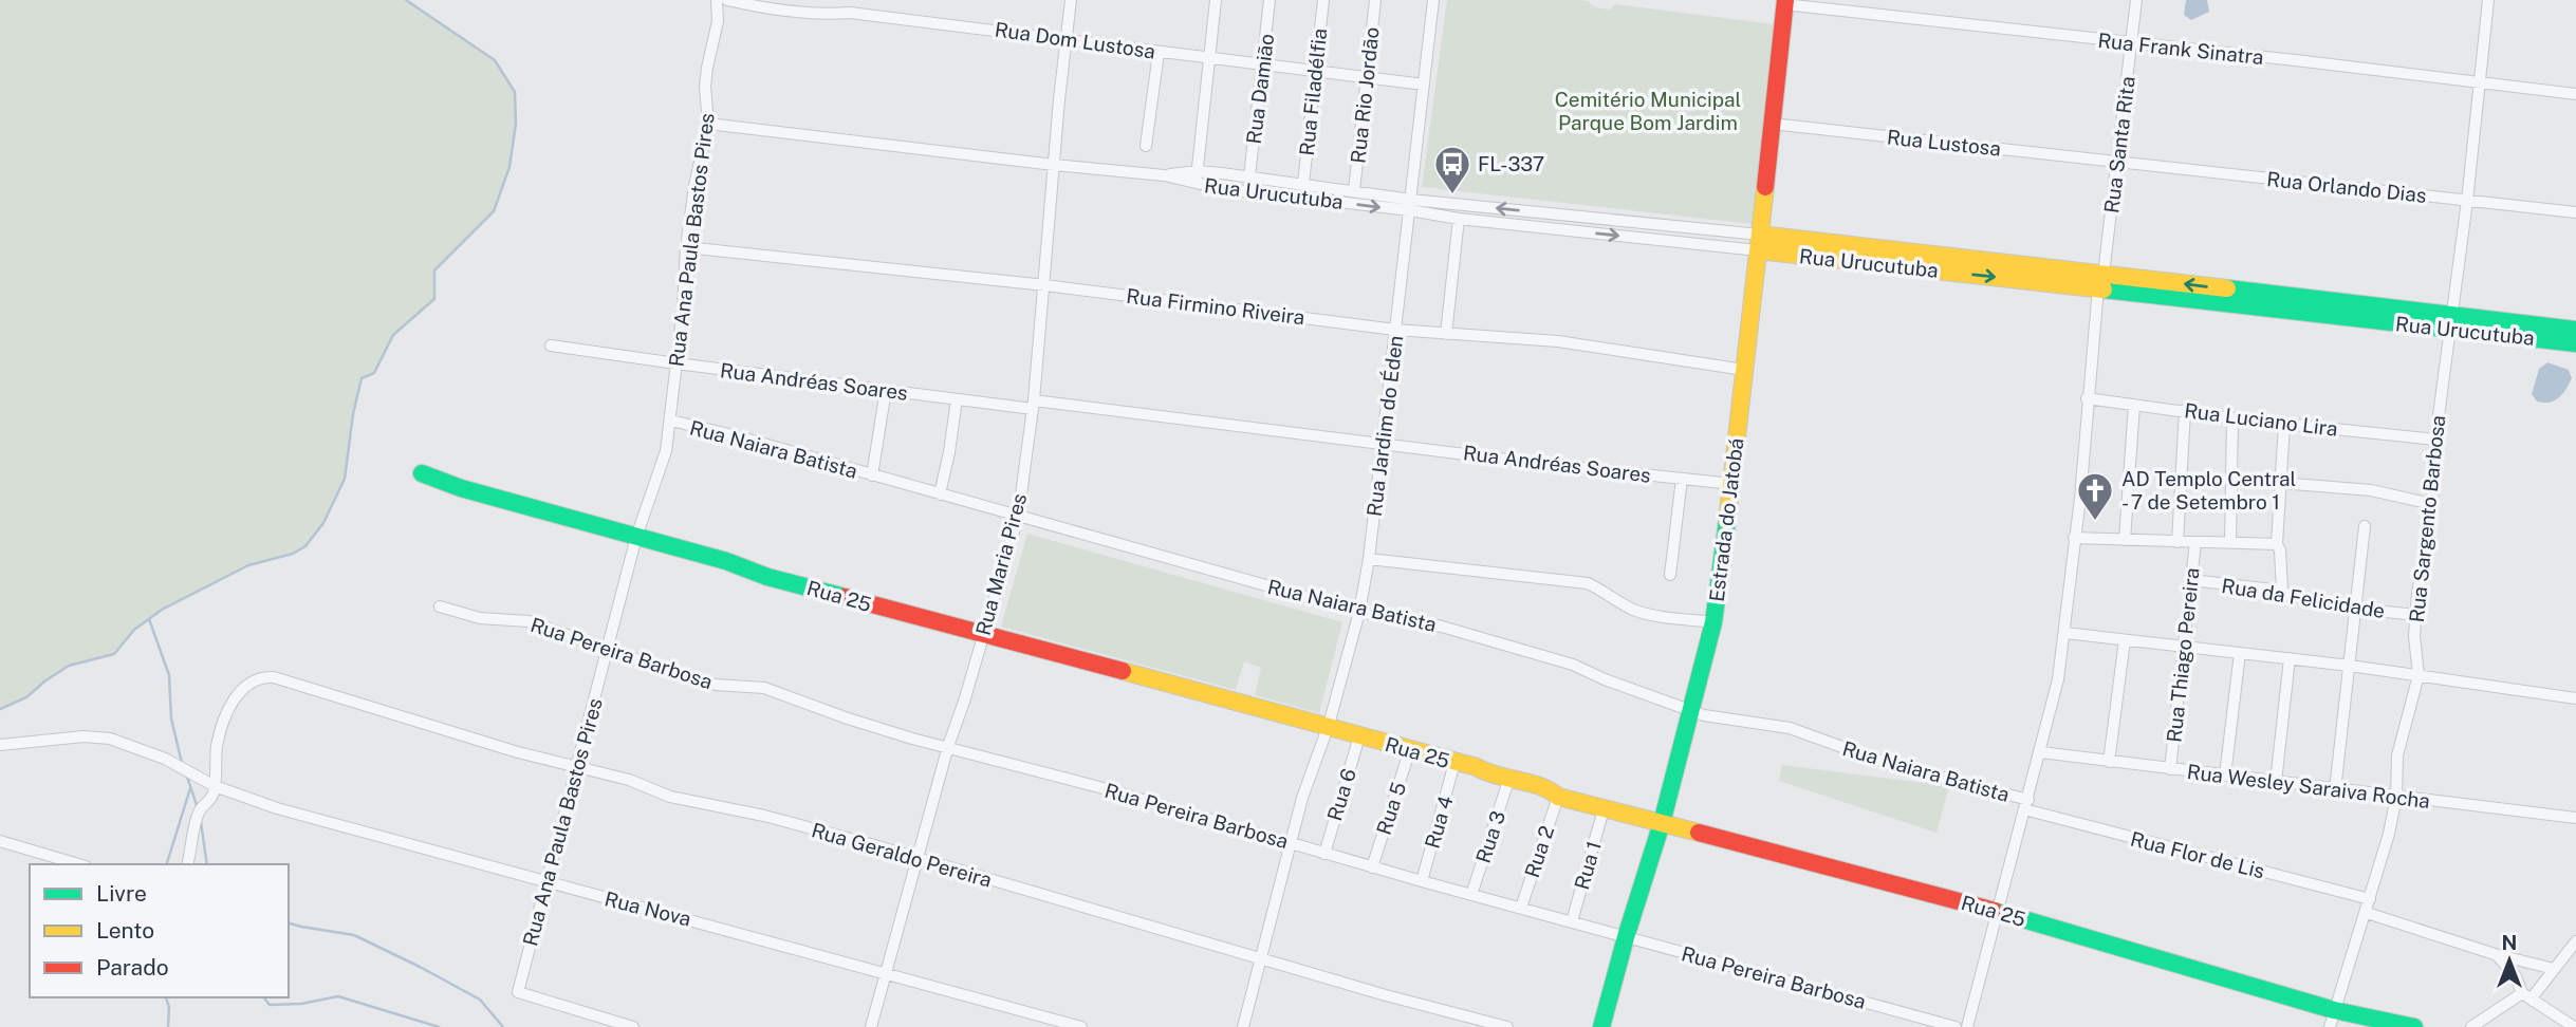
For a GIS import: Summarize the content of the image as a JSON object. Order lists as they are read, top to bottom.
{
  "streets": {
    "street": [
      "Rua Dom Lustosa",
      "Rua Frank Sinatra",
      "Rua Damião",
      "Rua Filadélfia",
      "Rua Rio Jordão",
      "Rua Lustosa",
      "Rua Santa Rita",
      "Rua Orlando Dias",
      "Rua Urucutuba",
      "Rua Ana Paula Bastos Pires",
      "Rua Firmino Riveira",
      "Rua Andréas Soares",
      "Rua Luciano Lira",
      "Rua Jardim do Éden",
      "Rua Naiara Batista",
      "Rua Sargento Barbosa",
      "Estrada do Jatobá",
      "Rua Maria Pires",
      "Rua 25",
      "Rua da Felicidade",
      "Rua Pereira Barbosa",
      "Rua Thiago Pereira",
      "Rua Wesley Saraiva Rocha",
      "Rua 6",
      "Rua 5",
      "Rua 4",
      "Rua 3",
      "Rua 2",
      "Rua Geraldo Pereira",
      "Rua Flor de Lis",
      "Rua 1",
      "Rua Nova"
    ]
  },
  "crossings": [
    ["Rua Dom Lustosa", "Rua Damião"],
    ["Rua Dom Lustosa", "Rua Filadélfia"],
    ["Rua Dom Lustosa", "Rua Rio Jordão"],
    ["Rua Dom Lustosa", "Rua Jardim do Éden"],
    ["Rua Dom Lustosa", "Rua Maria Pires"],
    ["Rua Frank Sinatra", "Rua Santa Rita"],
    ["Rua Frank Sinatra", "Rua Sargento Barbosa"],
    ["Rua Frank Sinatra", "Estrada do Jatobá"],
    ["Rua Damião", "Rua Urucutuba"],
    ["Rua Filadélfia", "Rua Urucutuba"],
    ["Rua Rio Jordão", "Rua Urucutuba"],
    ["Rua Lustosa", "Rua Santa Rita"],
    ["Rua Lustosa", "Rua Orlando Dias"],
    ["Rua Lustosa", "Estrada do Jatobá"],
    ["Rua Santa Rita", "Rua Orlando Dias"],
    ["Rua Santa Rita", "Rua Urucutuba"],
    ["Rua Santa Rita", "Rua Luciano Lira"],
    ["Rua Santa Rita", "Rua Naiara Batista"],
    ["Rua Santa Rita", "Rua 25"],
    ["Rua Santa Rita", "Rua Wesley Saraiva Rocha"],
    ["Rua Santa Rita", "Rua Flor de Lis"],
    ["Rua Orlando Dias", "Rua Sargento Barbosa"],
    ["Rua Urucutuba", "Rua Ana Paula Bastos Pires"],
    ["Rua Urucutuba", "Rua Jardim do Éden"],
    ["Rua Urucutuba", "Rua Sargento Barbosa"],
    ["Rua Urucutuba", "Estrada do Jatobá"],
    ["Rua Urucutuba", "Rua Maria Pires"],
    ["Rua Ana Paula Bastos Pires", "Rua Firmino Riveira"],
    ["Rua Ana Paula Bastos Pires", "Rua Andréas Soares"],
    ["Rua Ana Paula Bastos Pires", "Rua Naiara Batista"],
    ["Rua Ana Paula Bastos Pires", "Rua 25"],
    ["Rua Ana Paula Bastos Pires", "Rua Pereira Barbosa"],
    ["Rua Ana Paula Bastos Pires", "Rua Geraldo Pereira"],
    ["Rua Ana Paula Bastos Pires", "Rua Nova"],
    ["Rua Firmino Riveira", "Rua Jardim do Éden"],
    ["Rua Firmino Riveira", "Estrada do Jatobá"],
    ["Rua Firmino Riveira", "Rua Maria Pires"],
    ["Rua Andréas Soares", "Rua Jardim do Éden"],
    ["Rua Andréas Soares", "Estrada do Jatobá"],
    ["Rua Andréas Soares", "Rua Maria Pires"],
    ["Rua Luciano Lira", "Rua Sargento Barbosa"],
    ["Rua Jardim do Éden", "Rua Naiara Batista"],
    ["Rua Jardim do Éden", "Rua 25"],
    ["Rua Jardim do Éden", "Rua Pereira Barbosa"],
    ["Rua Jardim do Éden", "Rua Geraldo Pereira"],
    ["Rua Naiara Batista", "Estrada do Jatobá"],
    ["Rua Naiara Batista", "Rua Maria Pires"],
    ["Rua Naiara Batista", "Rua Flor de Lis"],
    ["Rua Sargento Barbosa", "Rua 25"],
    ["Rua Sargento Barbosa", "Rua da Felicidade"],
    ["Rua Sargento Barbosa", "Rua Wesley Saraiva Rocha"],
    ["Rua Sargento Barbosa", "Rua Flor de Lis"],
    ["Estrada do Jatobá", "Rua 25"],
    ["Estrada do Jatobá", "Rua Pereira Barbosa"],
    ["Rua Maria Pires", "Rua 25"],
    ["Rua Maria Pires", "Rua Pereira Barbosa"],
    ["Rua Maria Pires", "Rua Geraldo Pereira"],
    ["Rua Maria Pires", "Rua Nova"],
    ["Rua 25", "Rua 6"],
    ["Rua 25", "Rua 5"],
    ["Rua 25", "Rua 4"],
    ["Rua 25", "Rua 3"],
    ["Rua 25", "Rua 2"],
    ["Rua 25", "Rua 1"],
    ["Rua da Felicidade", "Rua Thiago Pereira"],
    ["Rua Pereira Barbosa", "Rua 6"],
    ["Rua Pereira Barbosa", "Rua 5"],
    ["Rua Pereira Barbosa", "Rua 4"],
    ["Rua Pereira Barbosa", "Rua 3"],
    ["Rua Pereira Barbosa", "Rua 2"],
    ["Rua Pereira Barbosa", "Rua 1"],
    ["Rua Thiago Pereira", "Rua Wesley Saraiva Rocha"],
    ["Rua Geraldo Pereira", "Rua Nova"]
  ],
  "parks": ["Cemitério Municipal Parque Bom Jardim"],
  "places": {
    "bus stop": ["FL-337"],
    "church": ["AD Templo Central - 7 de Setembro 1"]
  },
  "legend": ["Livre", "Lento", "Parado"],
  "north": "top"
}
